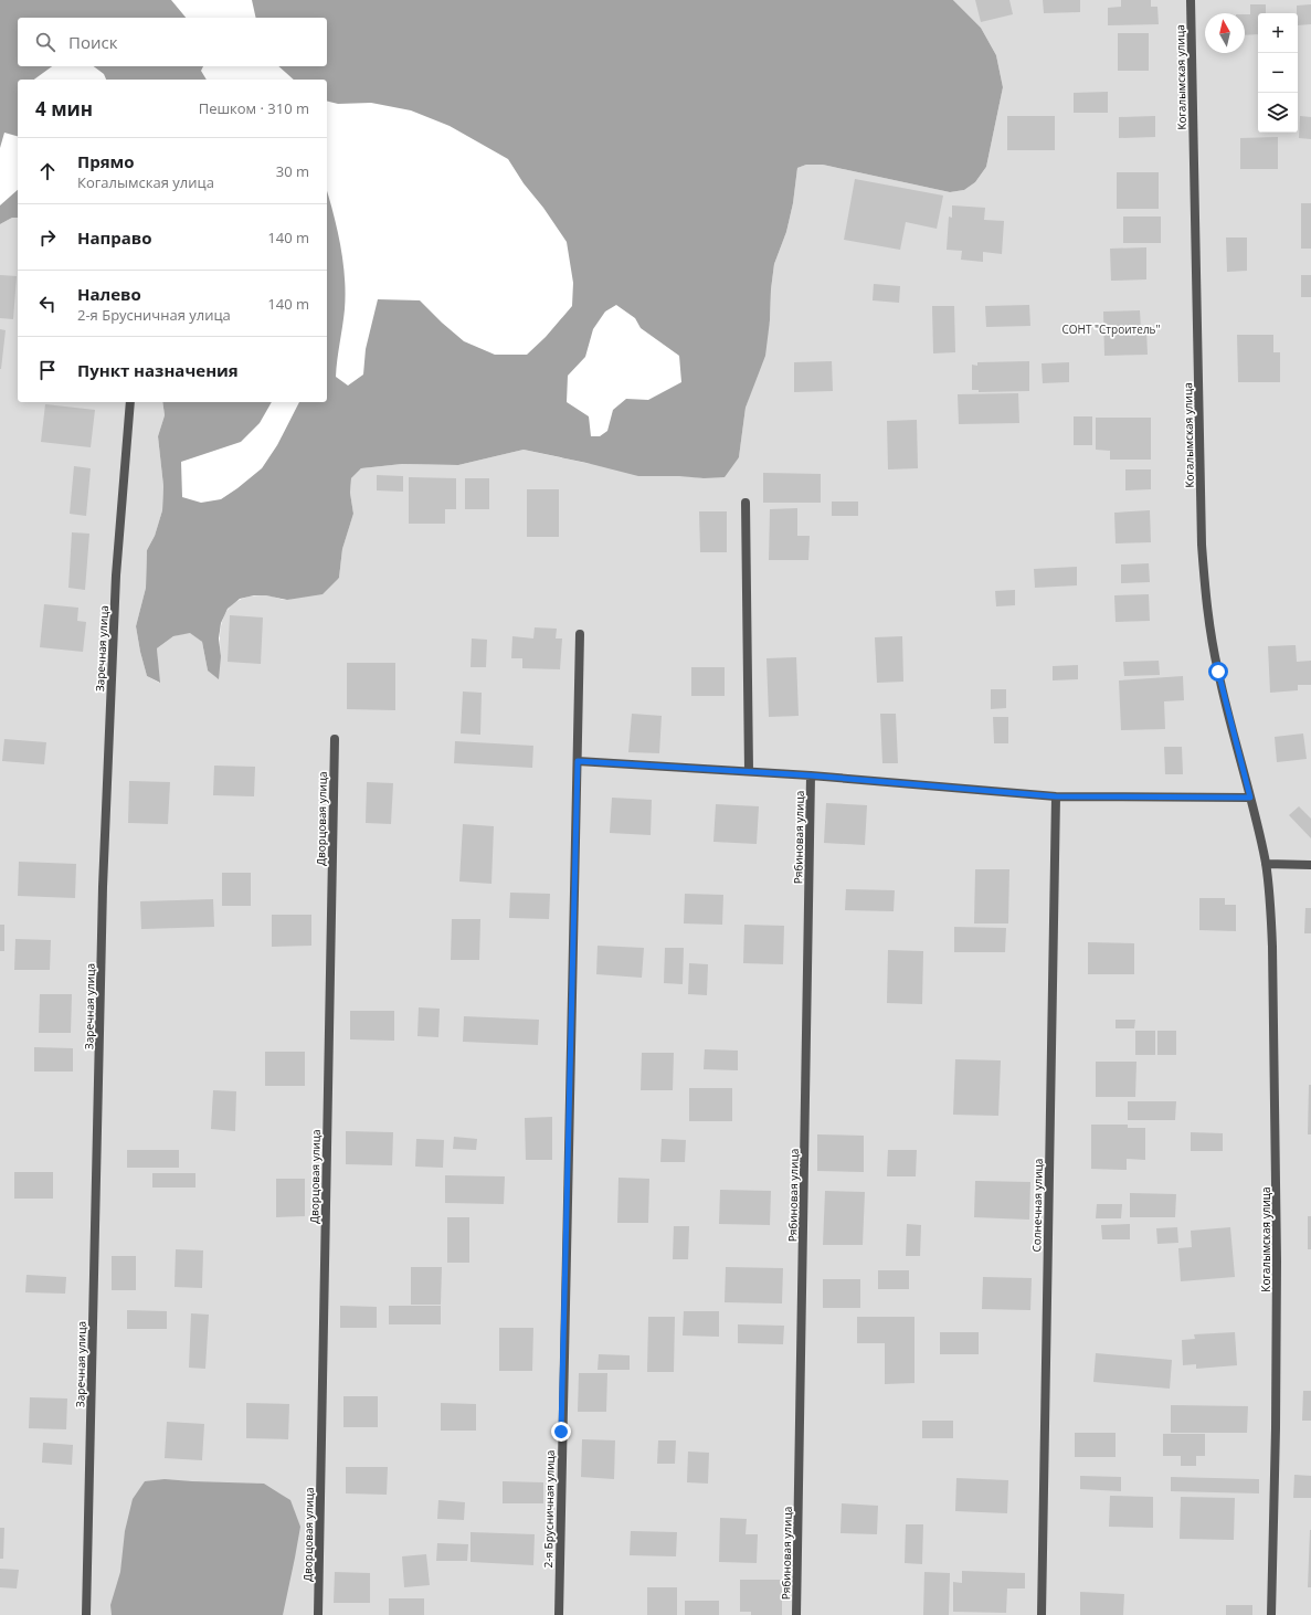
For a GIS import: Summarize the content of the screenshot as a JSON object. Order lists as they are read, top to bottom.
{
  "streets": {
    "street": [
      "Когалымская улица",
      "Заречная улица",
      "Дворцовая улица",
      "Рябиновая улица",
      "Солнечная улица",
      "2-я Брусничная улица"
    ]
  },
  "parks": ["СОНТ \"Строитель\""],
  "north": "top",
  "page": {
    "map_buttons": ["+", "−"],
    "search": "Поиск",
    "heading": ["4 мин", "Пешком · 310 m"],
    "list": [
      ["Прямо", "Когалымская улица", "30 m"],
      ["Направо", "140 m"],
      ["Налево", "2-я Брусничная улица", "140 m"],
      "Пункт назначения"
    ]
  }
}
